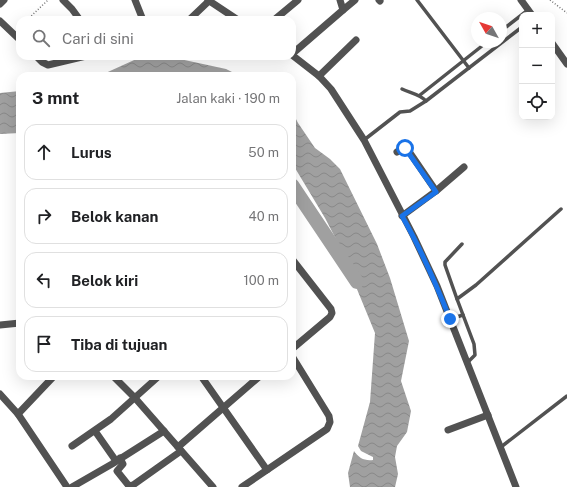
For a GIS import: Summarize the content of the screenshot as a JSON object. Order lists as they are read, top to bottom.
{
  "north": "top left",
  "page": {
    "map_buttons": ["+", "−"],
    "search": "Cari di sini",
    "heading": ["3 mnt", "Jalan kaki · 190 m"],
    "list": [
      ["Lurus", "50 m"],
      ["Belok kanan", "40 m"],
      ["Belok kiri", "100 m"],
      "Tiba di tujuan"
    ]
  }
}
